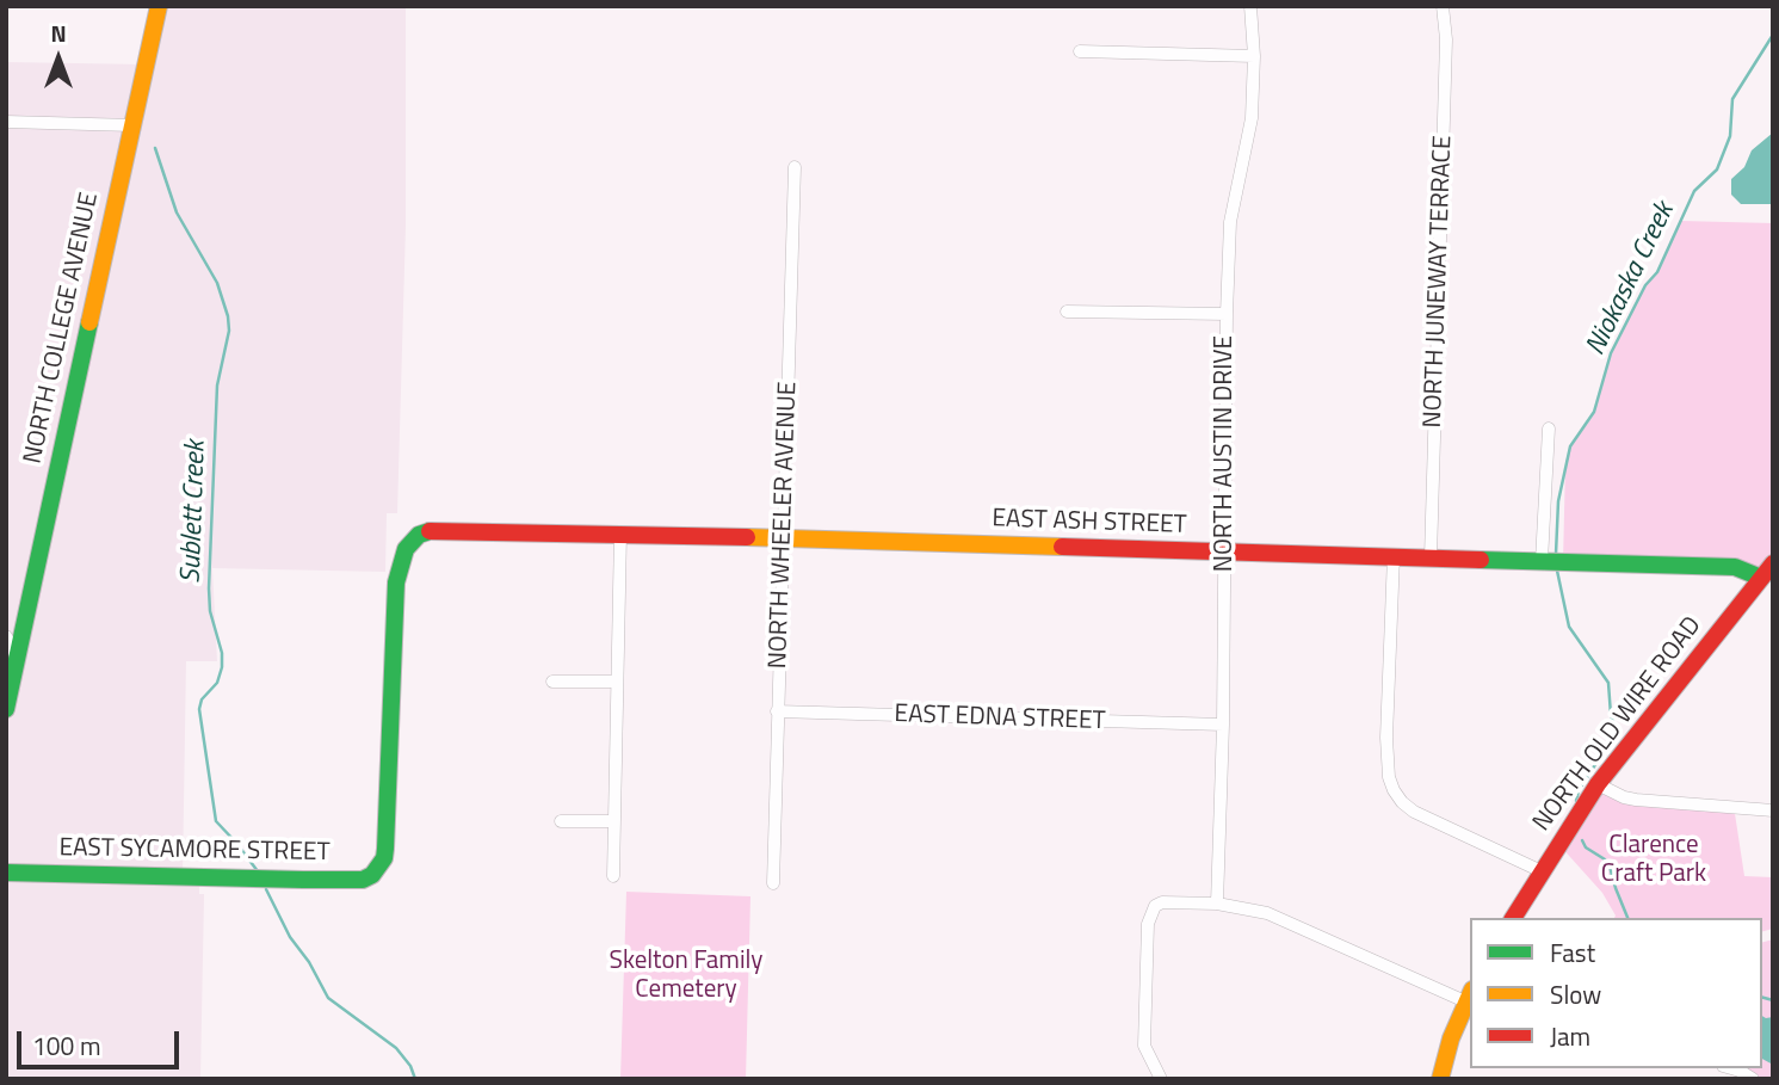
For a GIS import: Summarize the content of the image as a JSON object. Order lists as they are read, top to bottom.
{
  "streets": {
    "street": [
      "NORTH JUNEWAY TERRACE",
      "NORTH COLLEGE AVENUE",
      "NORTH AUSTIN DRIVE",
      "EAST ASH STREET",
      "NORTH WHEELER AVENUE",
      "EAST EDNA STREET",
      "NORTH OLD WIRE ROAD",
      "EAST SYCAMORE STREET"
    ]
  },
  "crossings": [
    ["NORTH JUNEWAY TERRACE", "EAST ASH STREET"],
    ["NORTH AUSTIN DRIVE", "EAST ASH STREET"],
    ["NORTH AUSTIN DRIVE", "EAST EDNA STREET"],
    ["EAST ASH STREET", "NORTH WHEELER AVENUE"],
    ["EAST ASH STREET", "NORTH OLD WIRE ROAD"],
    ["EAST ASH STREET", "EAST SYCAMORE STREET"],
    ["NORTH WHEELER AVENUE", "EAST EDNA STREET"]
  ],
  "water": ["Niokaska Creek", "Sublett Creek"],
  "parks": ["Clarence Craft Park", "Skelton Family Cemetery"],
  "legend": ["Fast", "Slow", "Jam"],
  "scale_bar": "100 m",
  "north": "top"
}
